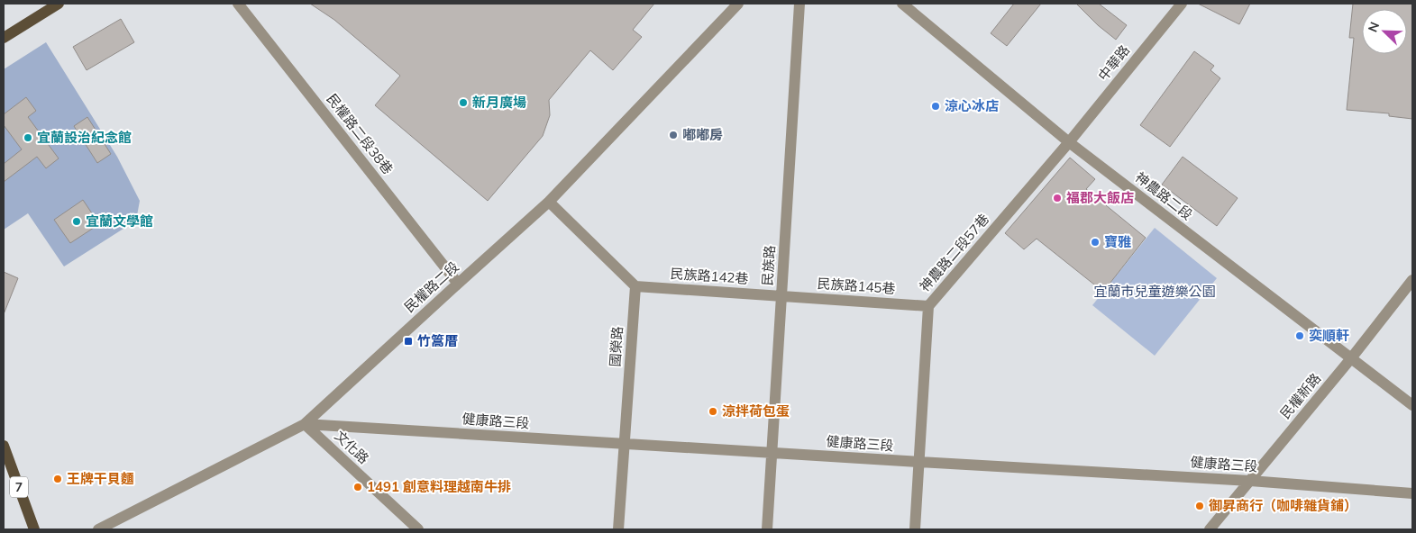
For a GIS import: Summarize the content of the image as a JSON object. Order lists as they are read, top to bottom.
{
  "streets": {
    "main road": ["7"],
    "street": [
      "中華路",
      "民權路二段38巷",
      "神農路二段",
      "神農路二段57巷",
      "民族路",
      "民族路142巷",
      "民族路145巷",
      "民權路二段",
      "國榮路",
      "民權新路",
      "健康路三段",
      "文化路"
    ]
  },
  "crossings": [
    ["中華路", "神農路二段"],
    ["中華路", "神農路二段57巷"],
    ["民權路二段38巷", "民權路二段"],
    ["神農路二段", "神農路二段57巷"],
    ["神農路二段", "民權新路"],
    ["神農路二段57巷", "民族路145巷"],
    ["神農路二段57巷", "健康路三段"],
    ["民族路", "民族路142巷"],
    ["民族路", "民族路145巷"],
    ["民族路", "健康路三段"],
    ["民族路142巷", "民族路145巷"],
    ["民族路142巷", "國榮路"],
    ["民權路二段", "健康路三段"],
    ["民權路二段", "文化路"],
    ["國榮路", "健康路三段"],
    ["民權新路", "健康路三段"],
    ["健康路三段", "文化路"]
  ],
  "parks": ["宜蘭市兒童遊樂公園"],
  "places": {
    "other": [
      "新月廣場",
      "涼心冰店",
      "嘟嘟房",
      "宜蘭設治紀念館",
      "福郡大飯店",
      "宜蘭文學館",
      "寶雅",
      "奕順軒",
      "涼拌荷包蛋",
      "王牌干貝麵",
      "1491 創意料理越南牛排",
      "御昇商行（咖啡雜貨鋪）"
    ],
    "transit": ["竹篙厝"]
  },
  "north": "top left"
}
